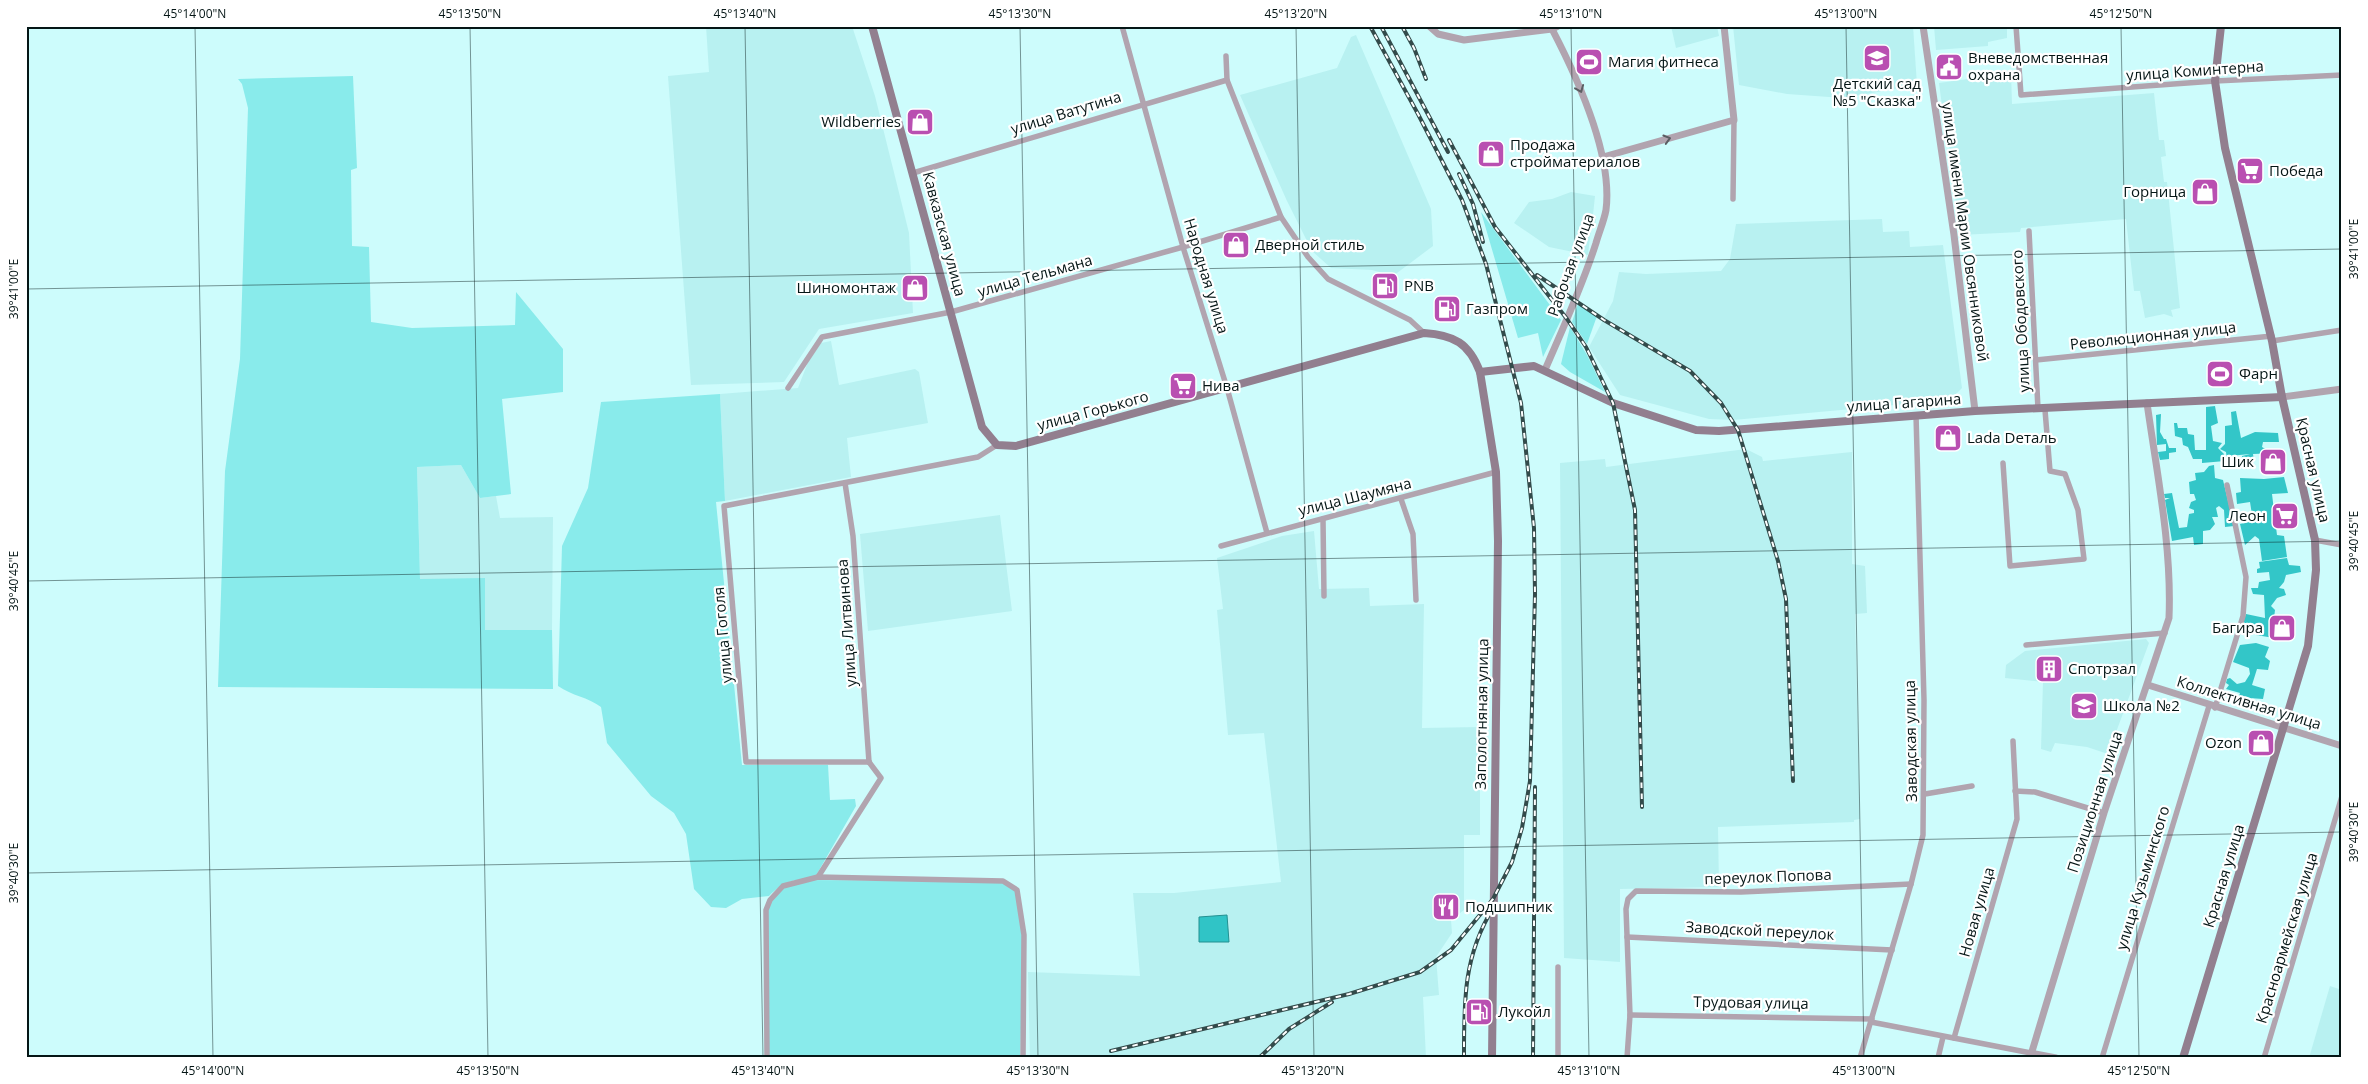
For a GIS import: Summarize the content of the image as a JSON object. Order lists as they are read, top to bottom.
{
  "streets": {
    "main road": [
      "Кавказская улица",
      "улица Гагарина",
      "улица Горького",
      "Красная улица",
      "Заполотняная улица"
    ],
    "street": [
      "улица Коминтерна",
      "улица Ватутина",
      "улица имени Марии Овсянниковой",
      "Рабочая улица",
      "улица Тельмана",
      "Народная улица",
      "улица Ободовского",
      "Революционная улица",
      "улица Шаумяна",
      "улица Литвинова",
      "улица Гоголя",
      "Коллективная улица",
      "Заводская улица",
      "Позиционная улица",
      "переулок Попова",
      "улица Кузьминского",
      "Новая улица",
      "Заводской переулок",
      "Красноармейская улица",
      "Трудовая улица"
    ]
  },
  "crossings": [
    ["улица Коминтерна", "Красная улица"],
    ["улица Ватутина", "Кавказская улица"],
    ["улица Ватутина", "Народная улица"],
    ["улица имени Марии Овсянниковой", "улица Гагарина"],
    ["Кавказская улица", "улица Тельмана"],
    ["Кавказская улица", "улица Горького"],
    ["Рабочая улица", "улица Гагарина"],
    ["улица Тельмана", "Народная улица"],
    ["Народная улица", "улица Горького"],
    ["Народная улица", "улица Шаумяна"],
    ["улица Ободовского", "Революционная улица"],
    ["улица Ободовского", "улица Гагарина"],
    ["Революционная улица", "Красная улица"],
    ["улица Гагарина", "улица Горького"],
    ["улица Гагарина", "Красная улица"],
    ["улица Гагарина", "Заполотняная улица"],
    ["улица Гагарина", "Заводская улица"],
    ["улица Гагарина", "Позиционная улица"],
    ["улица Горького", "Заполотняная улица"],
    ["Красная улица", "Коллективная улица"],
    ["улица Шаумяна", "Заполотняная улица"],
    ["улица Литвинова", "улица Гоголя"],
    ["Коллективная улица", "Позиционная улица"],
    ["Коллективная улица", "улица Кузьминского"],
    ["Заводская улица", "переулок Попова"],
    ["Заводская улица", "Заводской переулок"],
    ["Заводская улица", "Трудовая улица"],
    ["Позиционная улица", "Трудовая улица"],
    ["переулок Попова", "Заводской переулок"],
    ["Новая улица", "Трудовая улица"]
  ],
  "one_way": ["Рабочая улица"],
  "places": {
    "school or university": ["Детский сад №5 \"Сказка\"", "Школа №2"],
    "sports": ["Магия фитнеса", "Фарн"],
    "public building": ["Вневедомственная охрана"],
    "shop": [
      "Wildberries",
      "Продажа стройматериалов",
      "Горница",
      "Дверной стиль",
      "Шиномонтаж",
      "Lada Dеталь",
      "Шик",
      "Багира",
      "Ozon"
    ],
    "supermarket": ["Победа", "Нива", "Леон"],
    "fuel station": ["PNB", "Газпром", "Лукойл"],
    "building": ["Спотрзал"],
    "restaurant": ["Подшипник"]
  },
  "coordinates": [
    "45°14'00\"N",
    "45°13'50\"N",
    "45°13'40\"N",
    "45°13'30\"N",
    "45°13'20\"N",
    "45°13'10\"N",
    "45°13'00\"N",
    "45°12'50\"N",
    "39°41'00\"E",
    "39°40'45\"E",
    "39°40'30\"E"
  ]
}
